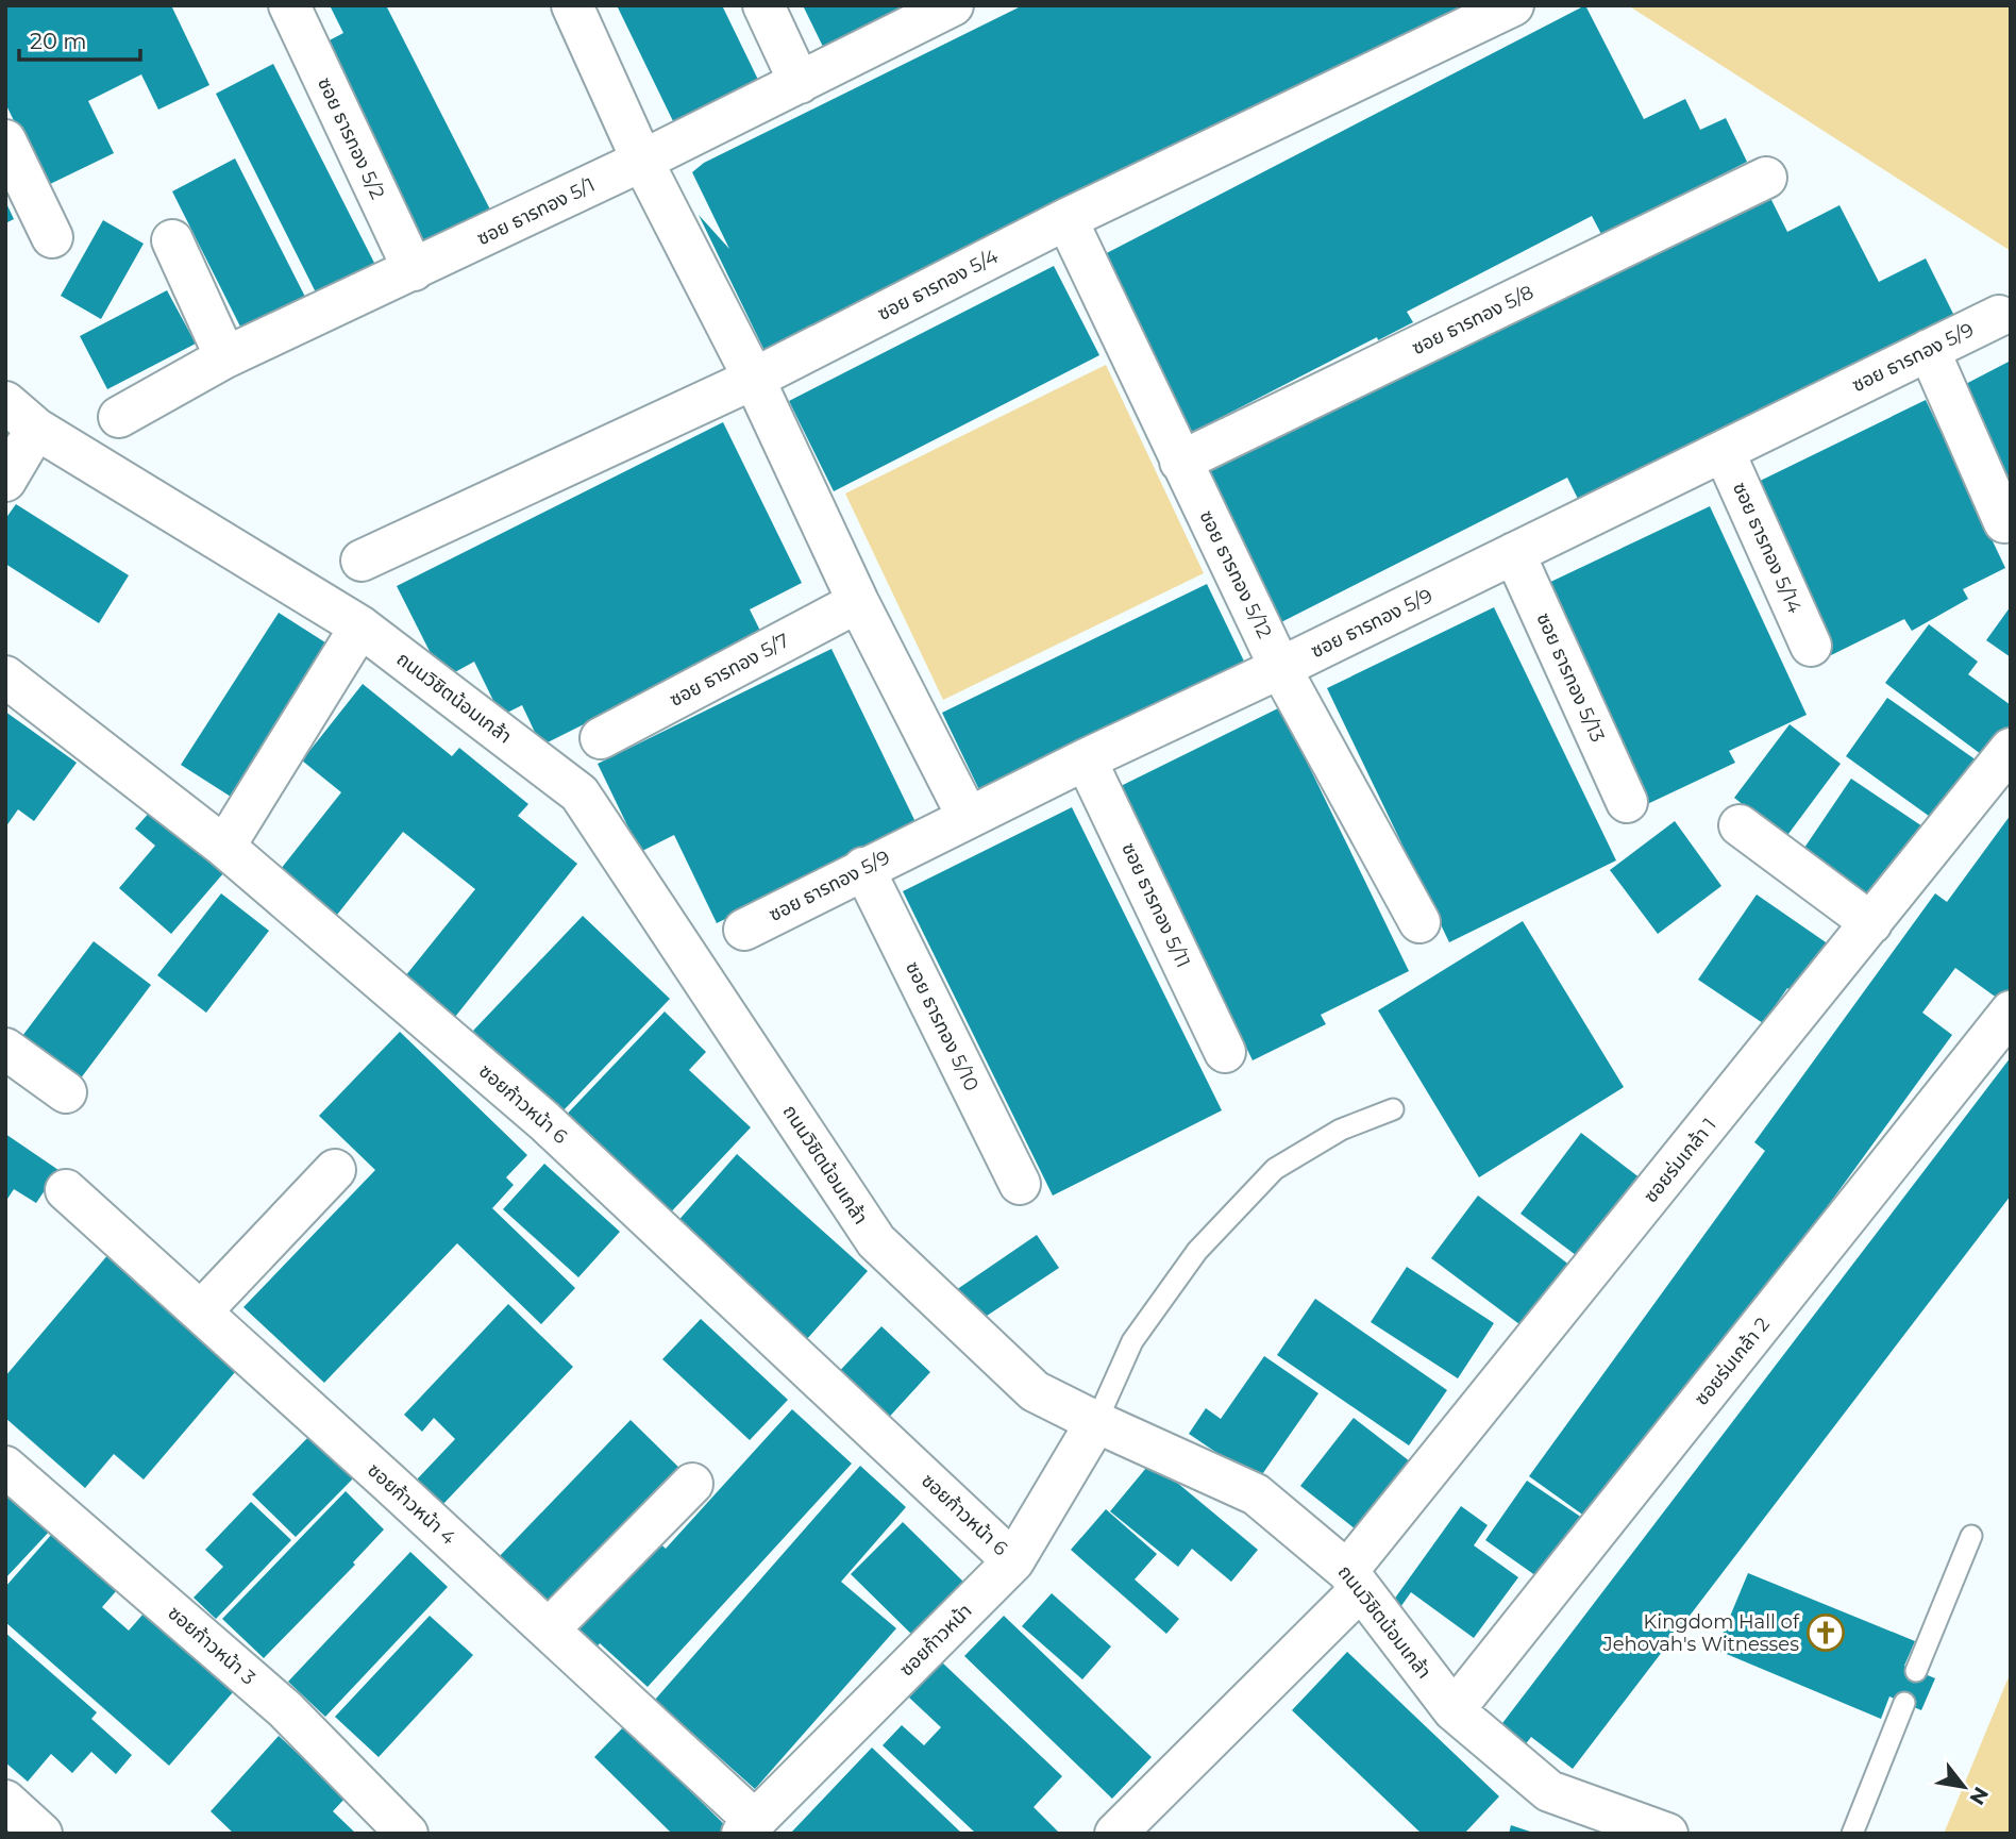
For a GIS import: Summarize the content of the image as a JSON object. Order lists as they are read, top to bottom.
{
  "streets": {
    "street": [
      "ซอย ธารทอง 5/2",
      "ซอย ธารทอง 5/1",
      "ซอย ธารทอง 5/4",
      "ซอย ธารทอง 5/8",
      "ซอย ธารทอง 5/9",
      "ซอย ธารทอง 5/14",
      "ซอย ธารทอง 5/12",
      "ซอย ธารทอง 5/7",
      "ซอย ธารทอง 5/13",
      "ถนนวิชิตน้อมเกล้า",
      "ซอย ธารทอง 5/11",
      "ซอย ธารทอง 5/10",
      "ซอยก้าวหน้า 6",
      "ซอยร่มเกล้า 1",
      "ซอยร่มเกล้า 2",
      "ซอยก้าวหน้า 4",
      "ซอยก้าวหน้า",
      "ซอยก้าวหน้า 3"
    ]
  },
  "crossings": [
    ["ซอย ธารทอง 5/2", "ซอย ธารทอง 5/1"],
    ["ซอย ธารทอง 5/4", "ซอย ธารทอง 5/12"],
    ["ซอย ธารทอง 5/8", "ซอย ธารทอง 5/12"],
    ["ซอย ธารทอง 5/9", "ซอย ธารทอง 5/14"],
    ["ซอย ธารทอง 5/9", "ซอย ธารทอง 5/12"],
    ["ซอย ธารทอง 5/9", "ซอย ธารทอง 5/13"],
    ["ซอย ธารทอง 5/9", "ซอย ธารทอง 5/11"],
    ["ซอย ธารทอง 5/9", "ซอย ธารทอง 5/10"],
    ["ถนนวิชิตน้อมเกล้า", "ซอยร่มเกล้า 1"],
    ["ถนนวิชิตน้อมเกล้า", "ซอยร่มเกล้า 2"],
    ["ถนนวิชิตน้อมเกล้า", "ซอยก้าวหน้า"],
    ["ซอยก้าวหน้า 6", "ซอยก้าวหน้า"],
    ["ซอยก้าวหน้า 4", "ซอยก้าวหน้า"]
  ],
  "places": {
    "church": ["Kingdom Hall of Jehovah's Witnesses"]
  },
  "scale_bar": "20 m",
  "north": "bottom right"
}
